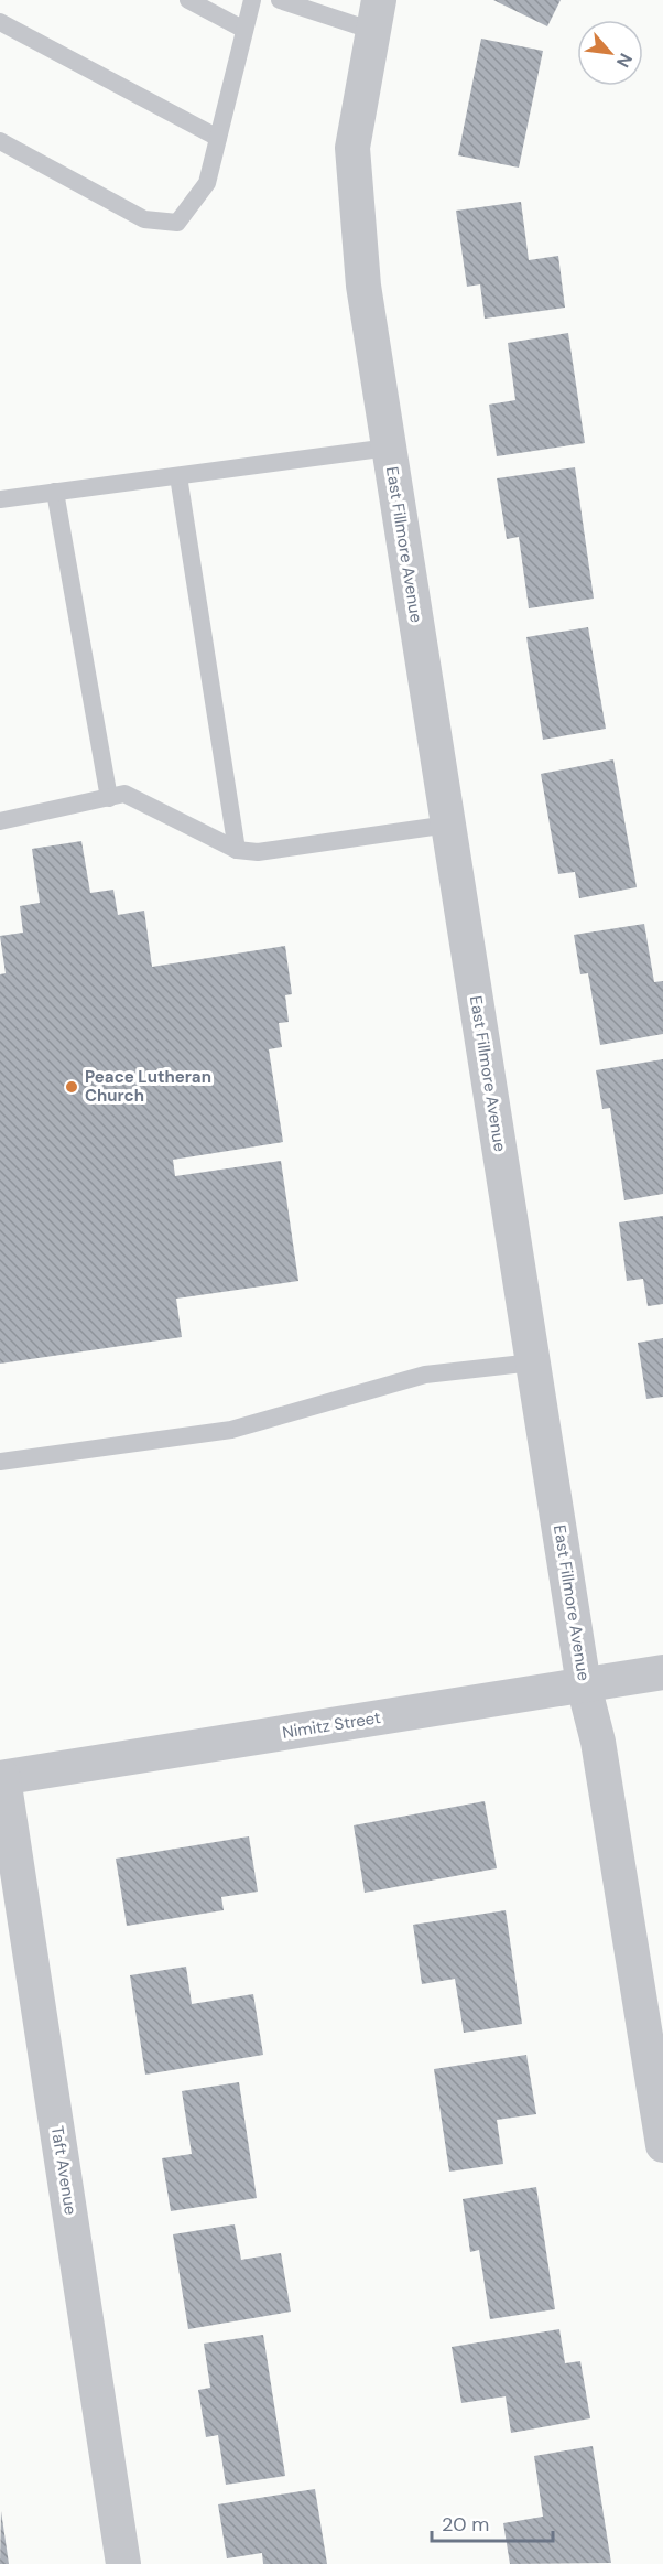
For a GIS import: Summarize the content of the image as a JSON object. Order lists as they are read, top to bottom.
{
  "streets": {
    "street": ["East Fillmore Avenue", "Nimitz Street", "Taft Avenue"]
  },
  "crossings": [
    ["East Fillmore Avenue", "Nimitz Street"],
    ["Nimitz Street", "Taft Avenue"]
  ],
  "places": ["Peace Lutheran Church"],
  "scale_bar": "20 m",
  "north": "bottom right"
}
